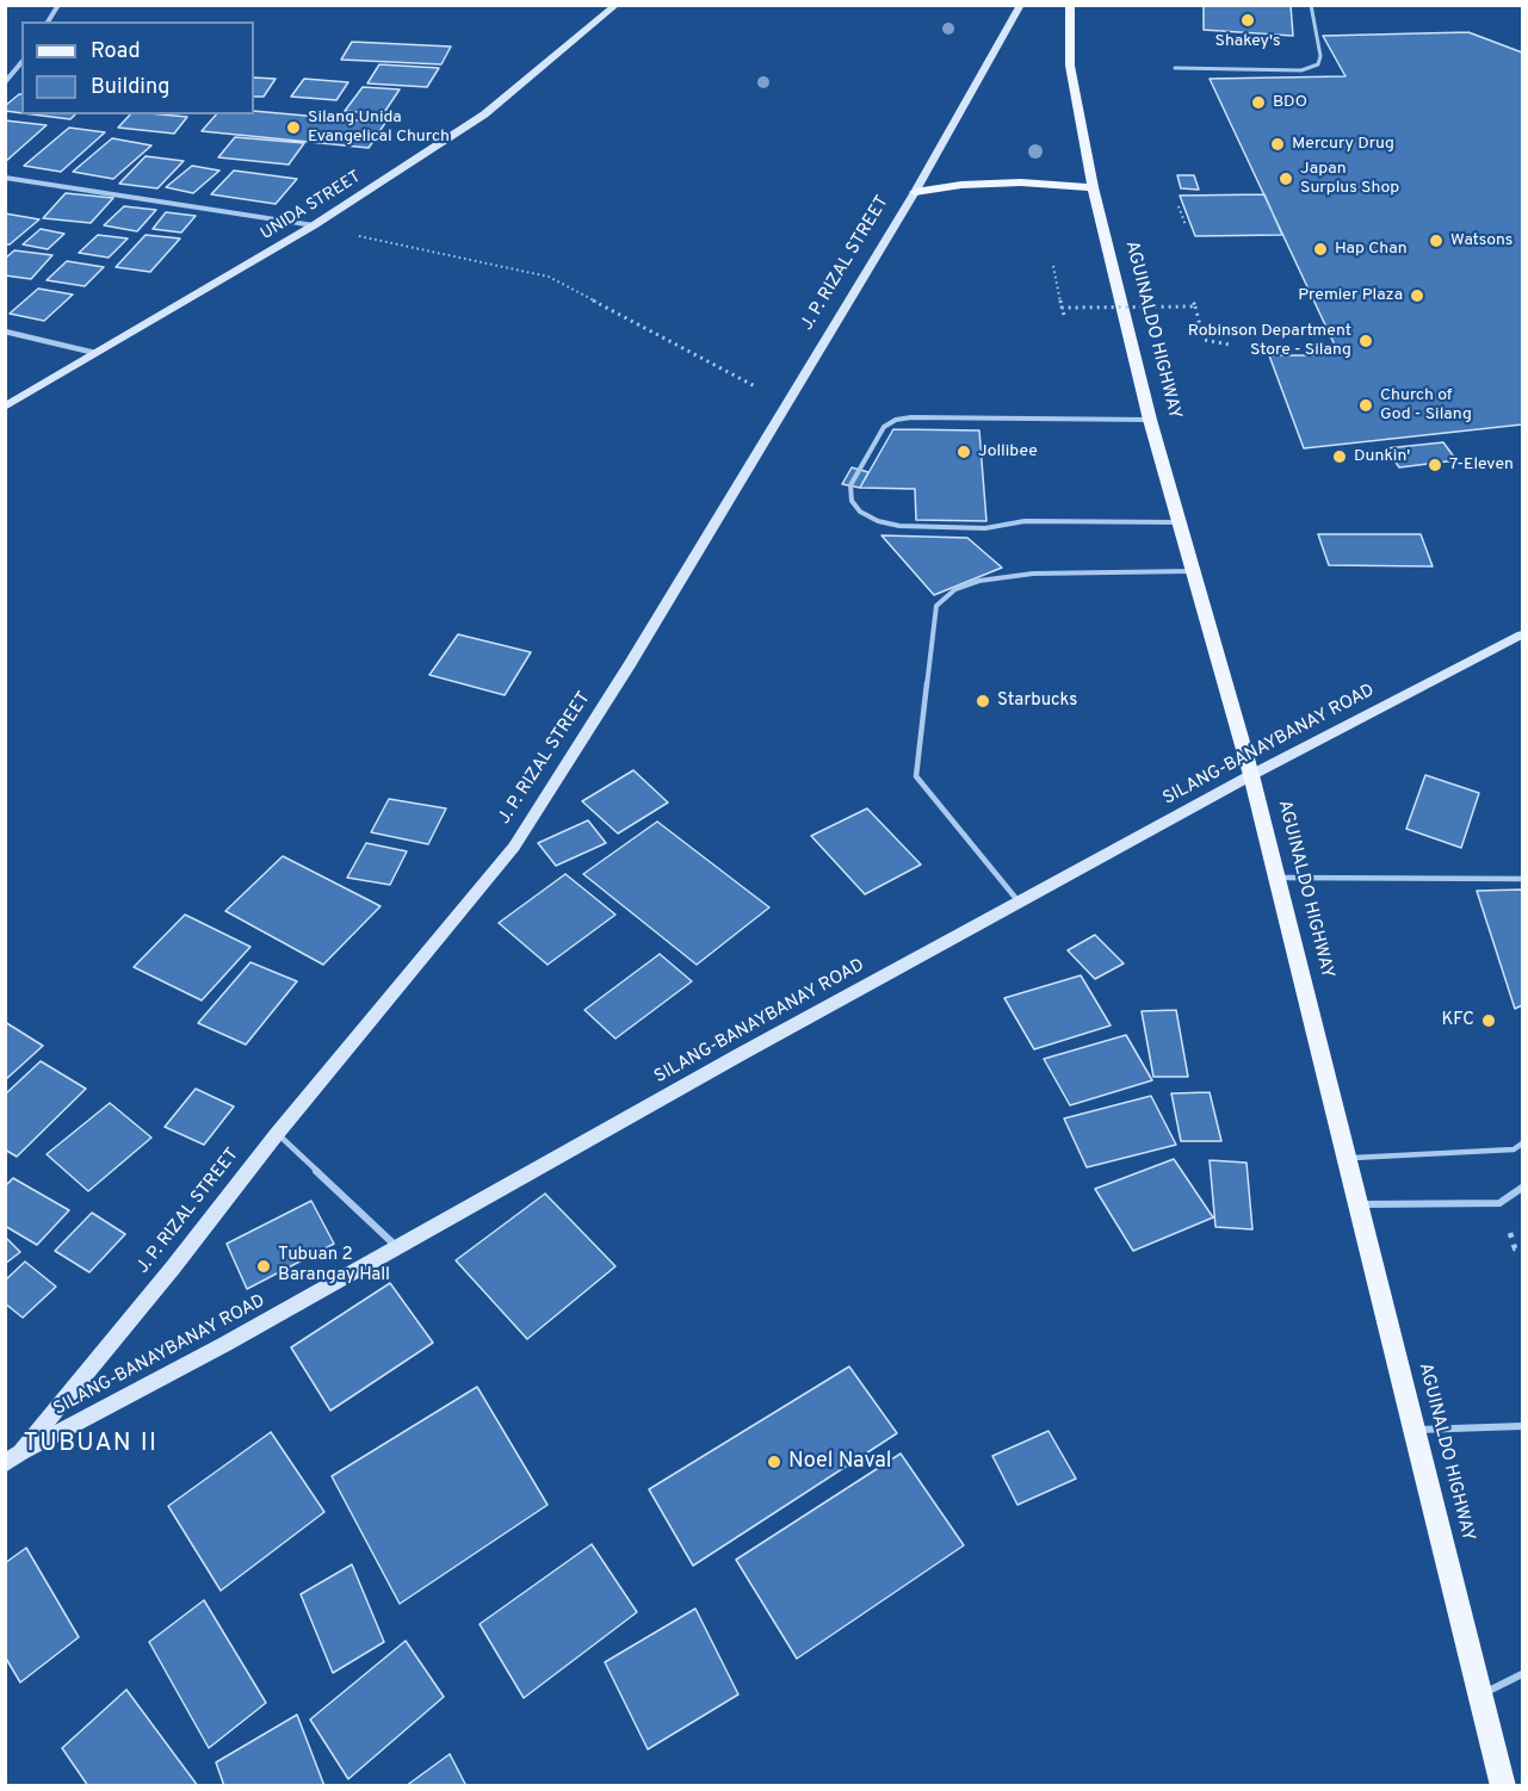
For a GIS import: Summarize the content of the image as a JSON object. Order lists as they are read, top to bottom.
{
  "streets": {
    "main road": [
      "UNIDA STREET",
      "J. P. RIZAL STREET",
      "AGUINALDO HIGHWAY",
      "SILANG-BANAYBANAY ROAD"
    ]
  },
  "crossings": [
    ["J. P. RIZAL STREET", "SILANG-BANAYBANAY ROAD"],
    ["AGUINALDO HIGHWAY", "SILANG-BANAYBANAY ROAD"]
  ],
  "districts": ["TUBUAN II"],
  "places": [
    "Shakey's",
    "BDO",
    "Silang Unida Evangelical Church",
    "Mercury Drug",
    "Japan Surplus Shop",
    "Watsons",
    "Hap Chan",
    "Premier Plaza",
    "Robinson Department Store - Silang",
    "Church of God - Silang",
    "Jollibee",
    "Dunkin'",
    "7-Eleven",
    "Starbucks",
    "KFC",
    "Tubuan 2 Barangay Hall",
    "Noel Naval"
  ],
  "legend": ["Road", "Building"]
}
